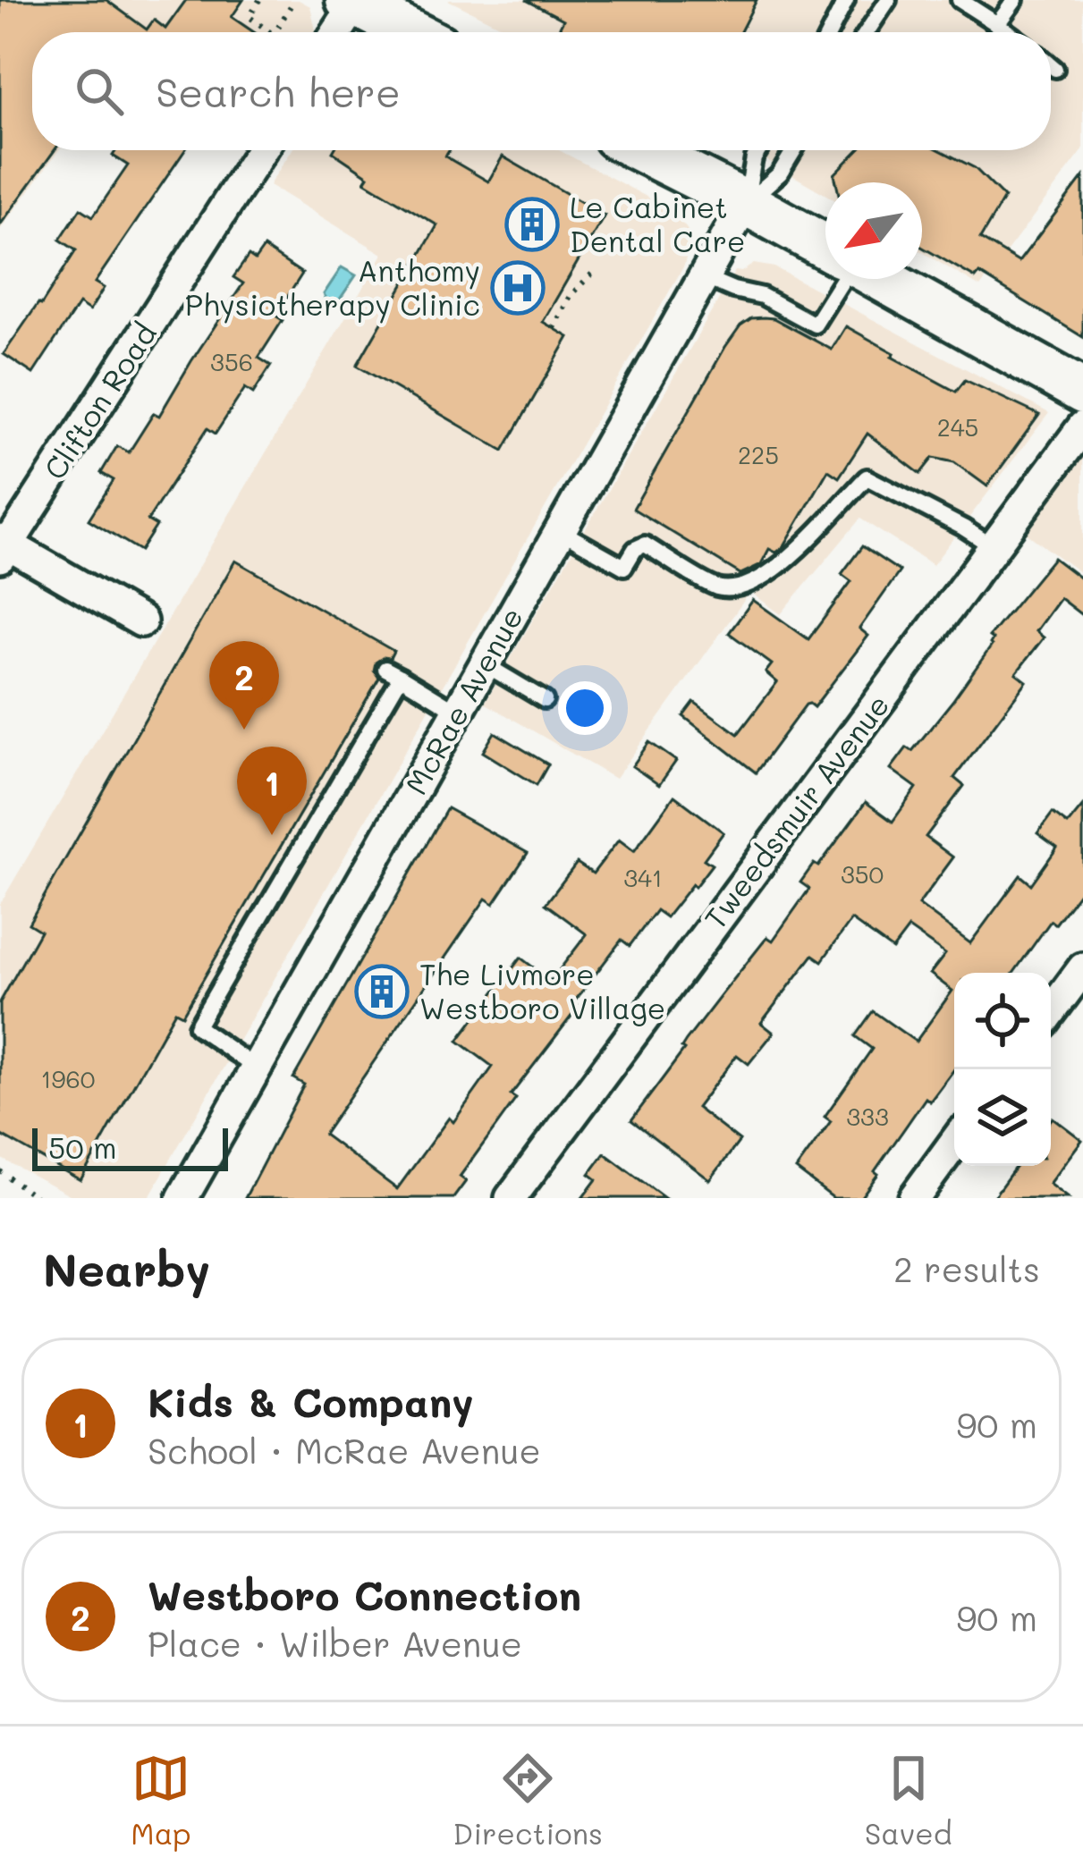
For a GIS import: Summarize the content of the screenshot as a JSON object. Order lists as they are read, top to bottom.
{
  "streets": {
    "street": ["Clifton Road", "McRae Avenue", "Tweedsmuir Avenue"]
  },
  "places": {
    "building": ["Le Cabinet Dental Care", "The Livmore Westboro Village"],
    "hospital": ["Anthomy Physiotherapy Clinic"]
  },
  "house_numbers": [
    "356",
    "245",
    "225",
    "350",
    "341",
    "1960",
    "333"
  ],
  "scale_bar": "50 m",
  "north": "bottom left",
  "page": {
    "search": "Search here",
    "pins": ["2", "1"],
    "scale": "50 m",
    "heading": ["Nearby", "2 results"],
    "list": [
      {
        "mark": "1",
        "name": "Kids & Company",
        "note": "School · McRae Avenue",
        "value": "90 m"
      },
      {
        "mark": "2",
        "name": "Westboro Connection",
        "note": "Place · Wilber Avenue",
        "value": "90 m"
      }
    ],
    "nav": ["Map", "Directions", "Saved"]
  }
}
